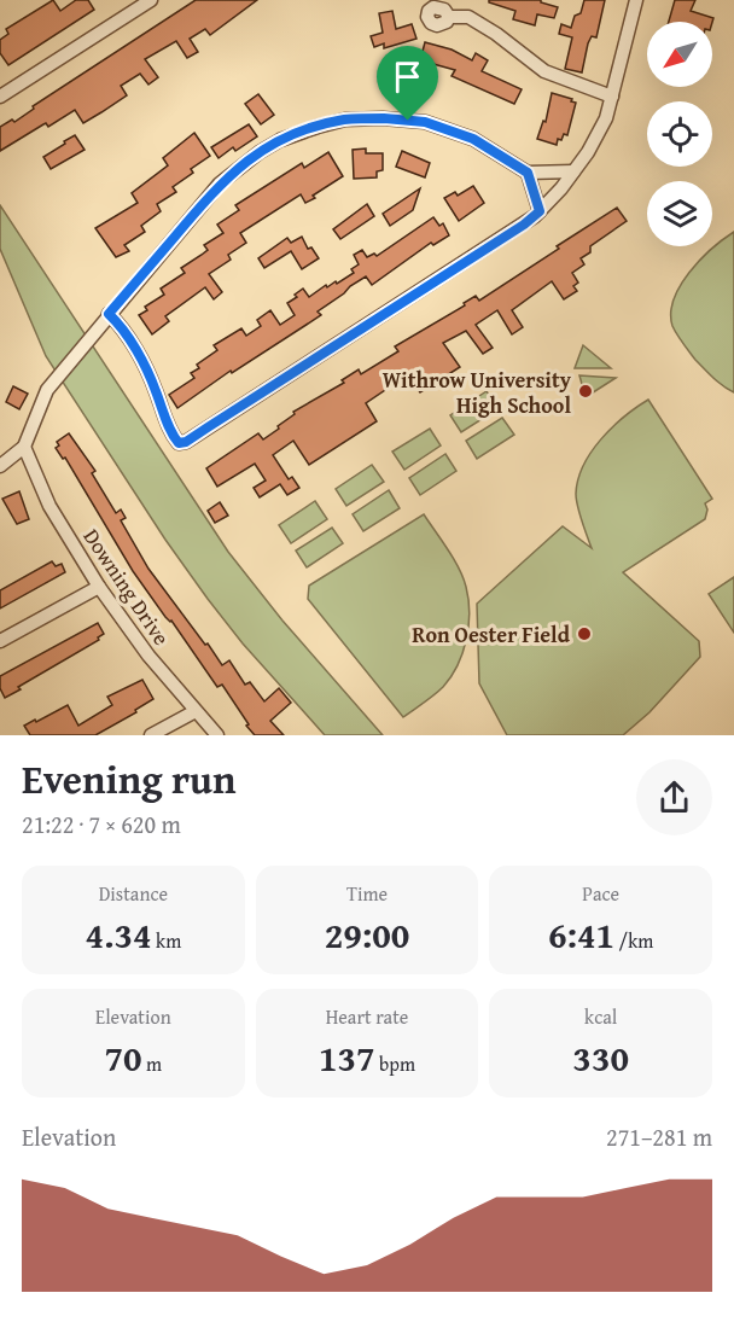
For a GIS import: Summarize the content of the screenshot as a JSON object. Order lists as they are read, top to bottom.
{
  "streets": {
    "street": ["Downing Drive"]
  },
  "places": ["Withrow University High School", "Ron Oester Field"],
  "north": "bottom left",
  "page": {
    "heading": ["Evening run", "21:22 · 7 × 620 m"],
    "stats": [
      ["Distance", "4.34 km"],
      ["Time", "29:00"],
      ["Pace", "6:41 /km"],
      ["Elevation", "70 m"],
      ["Heart rate", "137 bpm"],
      ["kcal", "330"]
    ],
    "chart": ["Elevation", "271–281 m"]
  }
}
